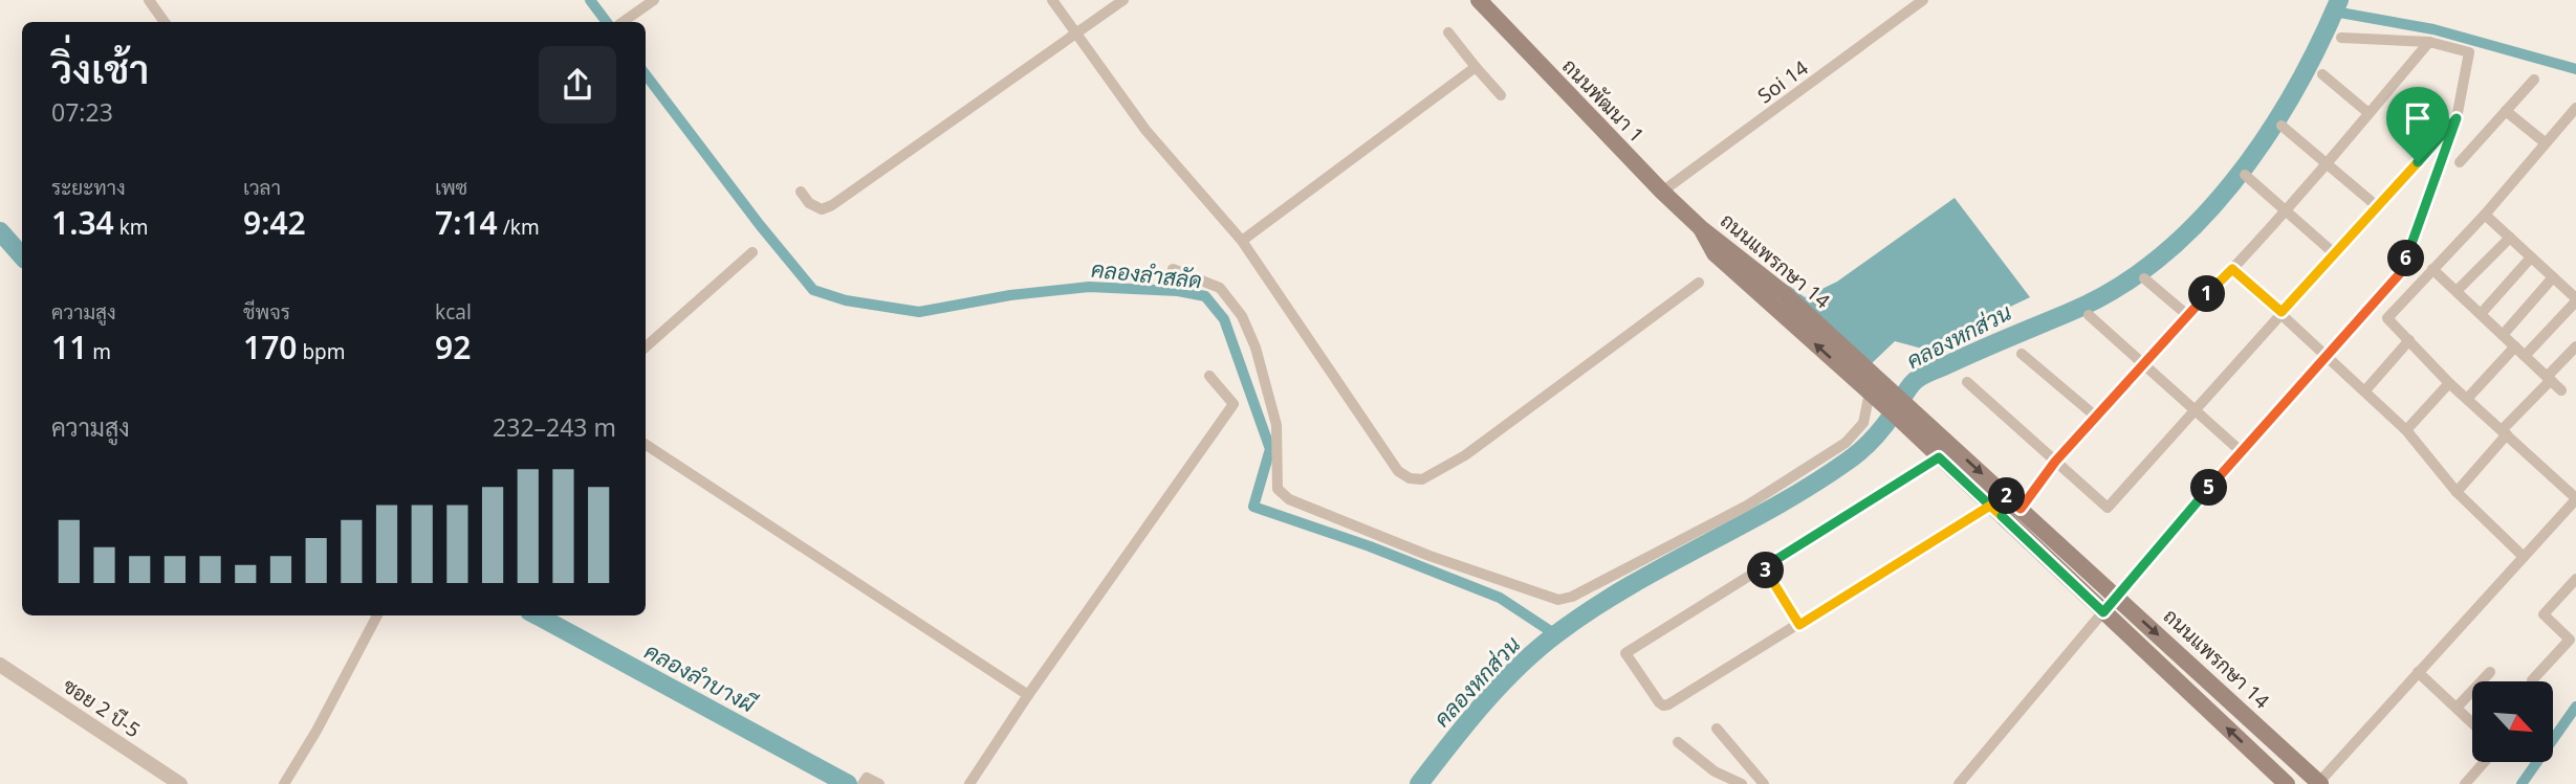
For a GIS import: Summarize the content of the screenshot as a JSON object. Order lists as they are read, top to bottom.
{
  "streets": {
    "main road": ["ถนนพัฒนา 1", "ถนนแพรกษา 14"],
    "street": ["Soi 14", "ซอย 2 บี-5"]
  },
  "crossings": [
    ["Soi 14", "ถนนพัฒนา 1"],
    ["ถนนพัฒนา 1", "ถนนแพรกษา 14"]
  ],
  "water": ["คลองลำสลัด", "คลองหกส่วน", "คลองลำบางผี"],
  "north": "bottom right",
  "page": {
    "heading": ["วิ่งเช้า", "07:23"],
    "stats": [
      ["ระยะทาง", "1.34 km"],
      ["เวลา", "9:42"],
      ["เพซ", "7:14 /km"],
      ["ความสูง", "11 m"],
      ["ชีพจร", "170 bpm"],
      ["kcal", "92"]
    ],
    "pins": [
      "6",
      "1",
      "5",
      "2",
      "3"
    ],
    "chart": ["ความสูง", "232–243 m"]
  }
}
